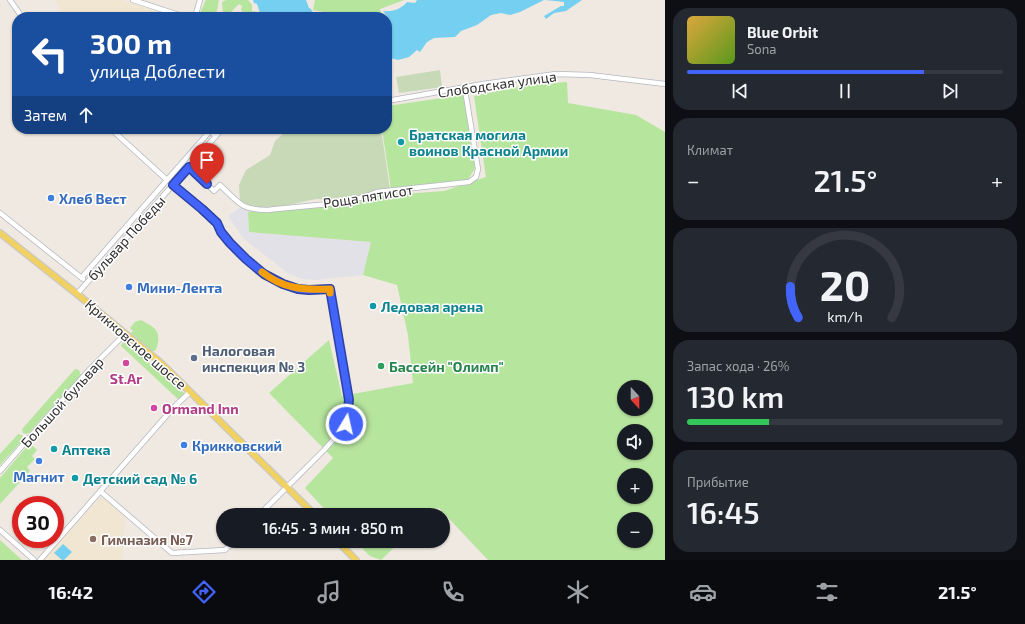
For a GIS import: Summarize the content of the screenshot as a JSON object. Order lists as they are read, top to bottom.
{
  "streets": {
    "main road": ["Крикковское шоссе"],
    "street": [
      "Слободская улица",
      "Роща пятисот",
      "бульвар Победы",
      "Большой бульвар"
    ]
  },
  "crossings": [
    ["Слободская улица", "Роща пятисот"],
    ["Роща пятисот", "бульвар Победы"],
    ["бульвар Победы", "Крикковское шоссе"],
    ["Крикковское шоссе", "Большой бульвар"]
  ],
  "places": [
    "Братская могила воинов Красной Армии",
    "Хлеб Вест",
    "Мини-Лента",
    "Ледовая арена",
    "Налоговая инспекция № 3",
    "St.Ar",
    "Бассейн \"Олимп\"",
    "Ormand Inn",
    "Крикковский",
    "Аптека",
    "Магнит",
    "Детский сад № 6",
    "Гимназия №7"
  ],
  "north": "bottom",
  "page": {
    "turn": ["300 m", "улица Доблести"],
    "song": ["Blue Orbit", "Sona"],
    "then": "Затем",
    "tile": [
      "Климат",
      ["Запас хода · 26%", "130 km"],
      ["Прибытие", "16:45"]
    ],
    "heat": ["−", "21.5°", "+"],
    "map_buttons": ["+", "−"],
    "limit": "30",
    "trip": "16:45 · 3 мин · 850 m",
    "tabs": ["16:42", "21.5°"],
    "gauge": ["20", "km/h"]
  }
}
